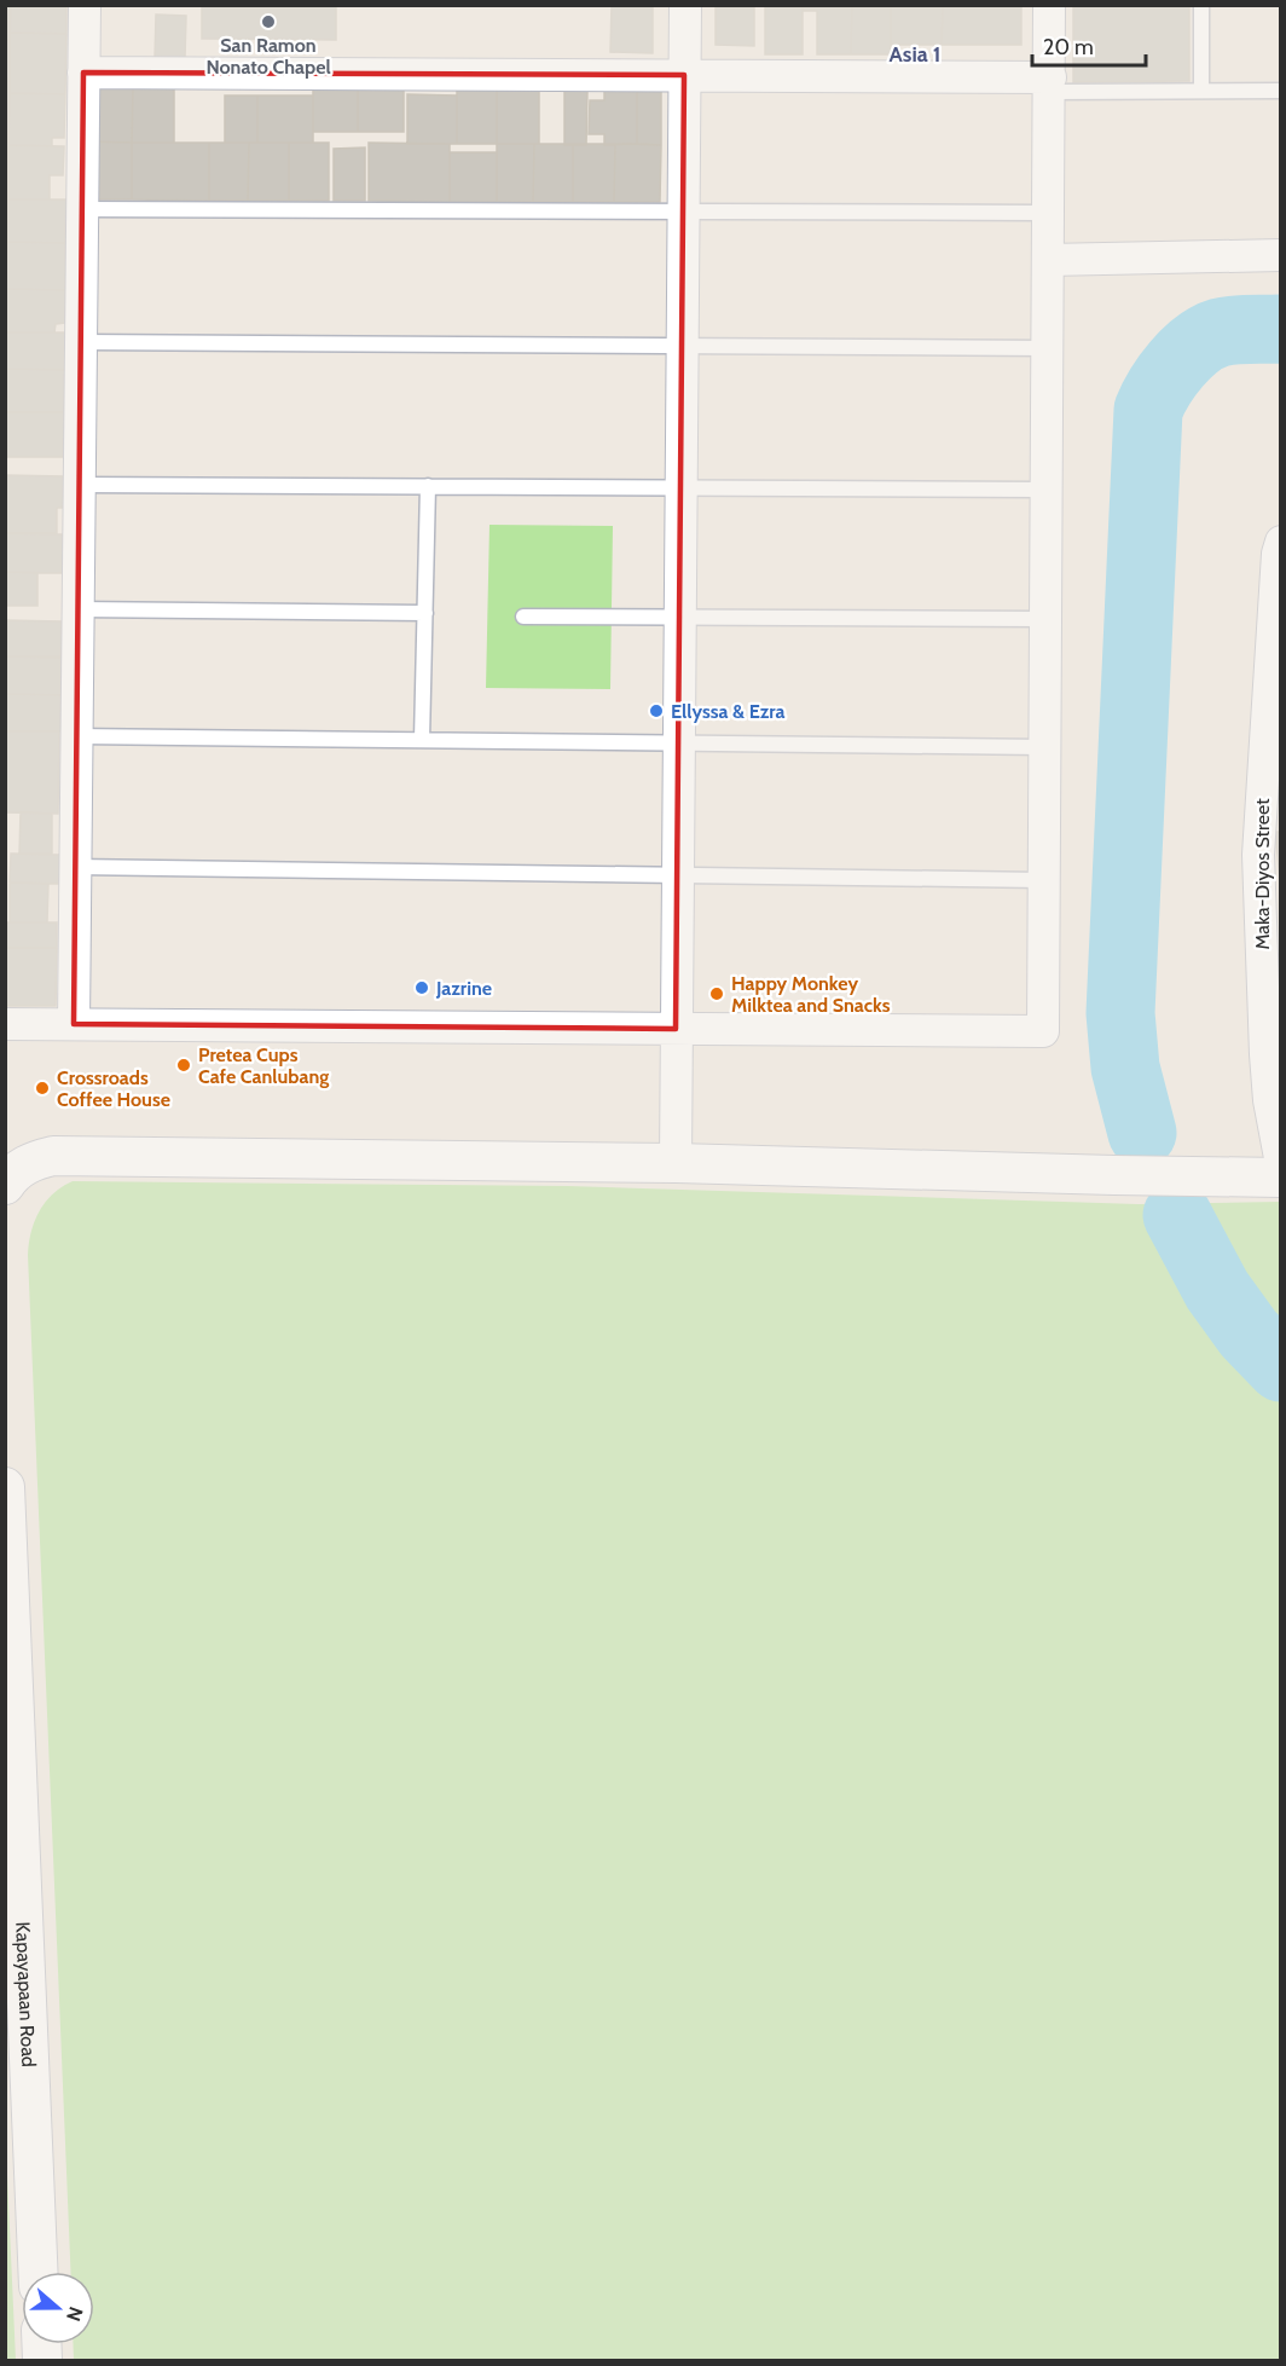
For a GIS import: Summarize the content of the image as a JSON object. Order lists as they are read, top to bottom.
{
  "streets": {
    "street": ["Maka-Diyos Street", "Kapayapaan Road"]
  },
  "districts": ["Asia 1"],
  "places": [
    "San Ramon Nonato Chapel",
    "Ellyssa & Ezra",
    "Jazrine",
    "Happy Monkey Milktea and Snacks",
    "Pretea Cups Cafe Canlubang",
    "Crossroads Coffee House"
  ],
  "scale_bar": "20 m",
  "north": "right"
}
